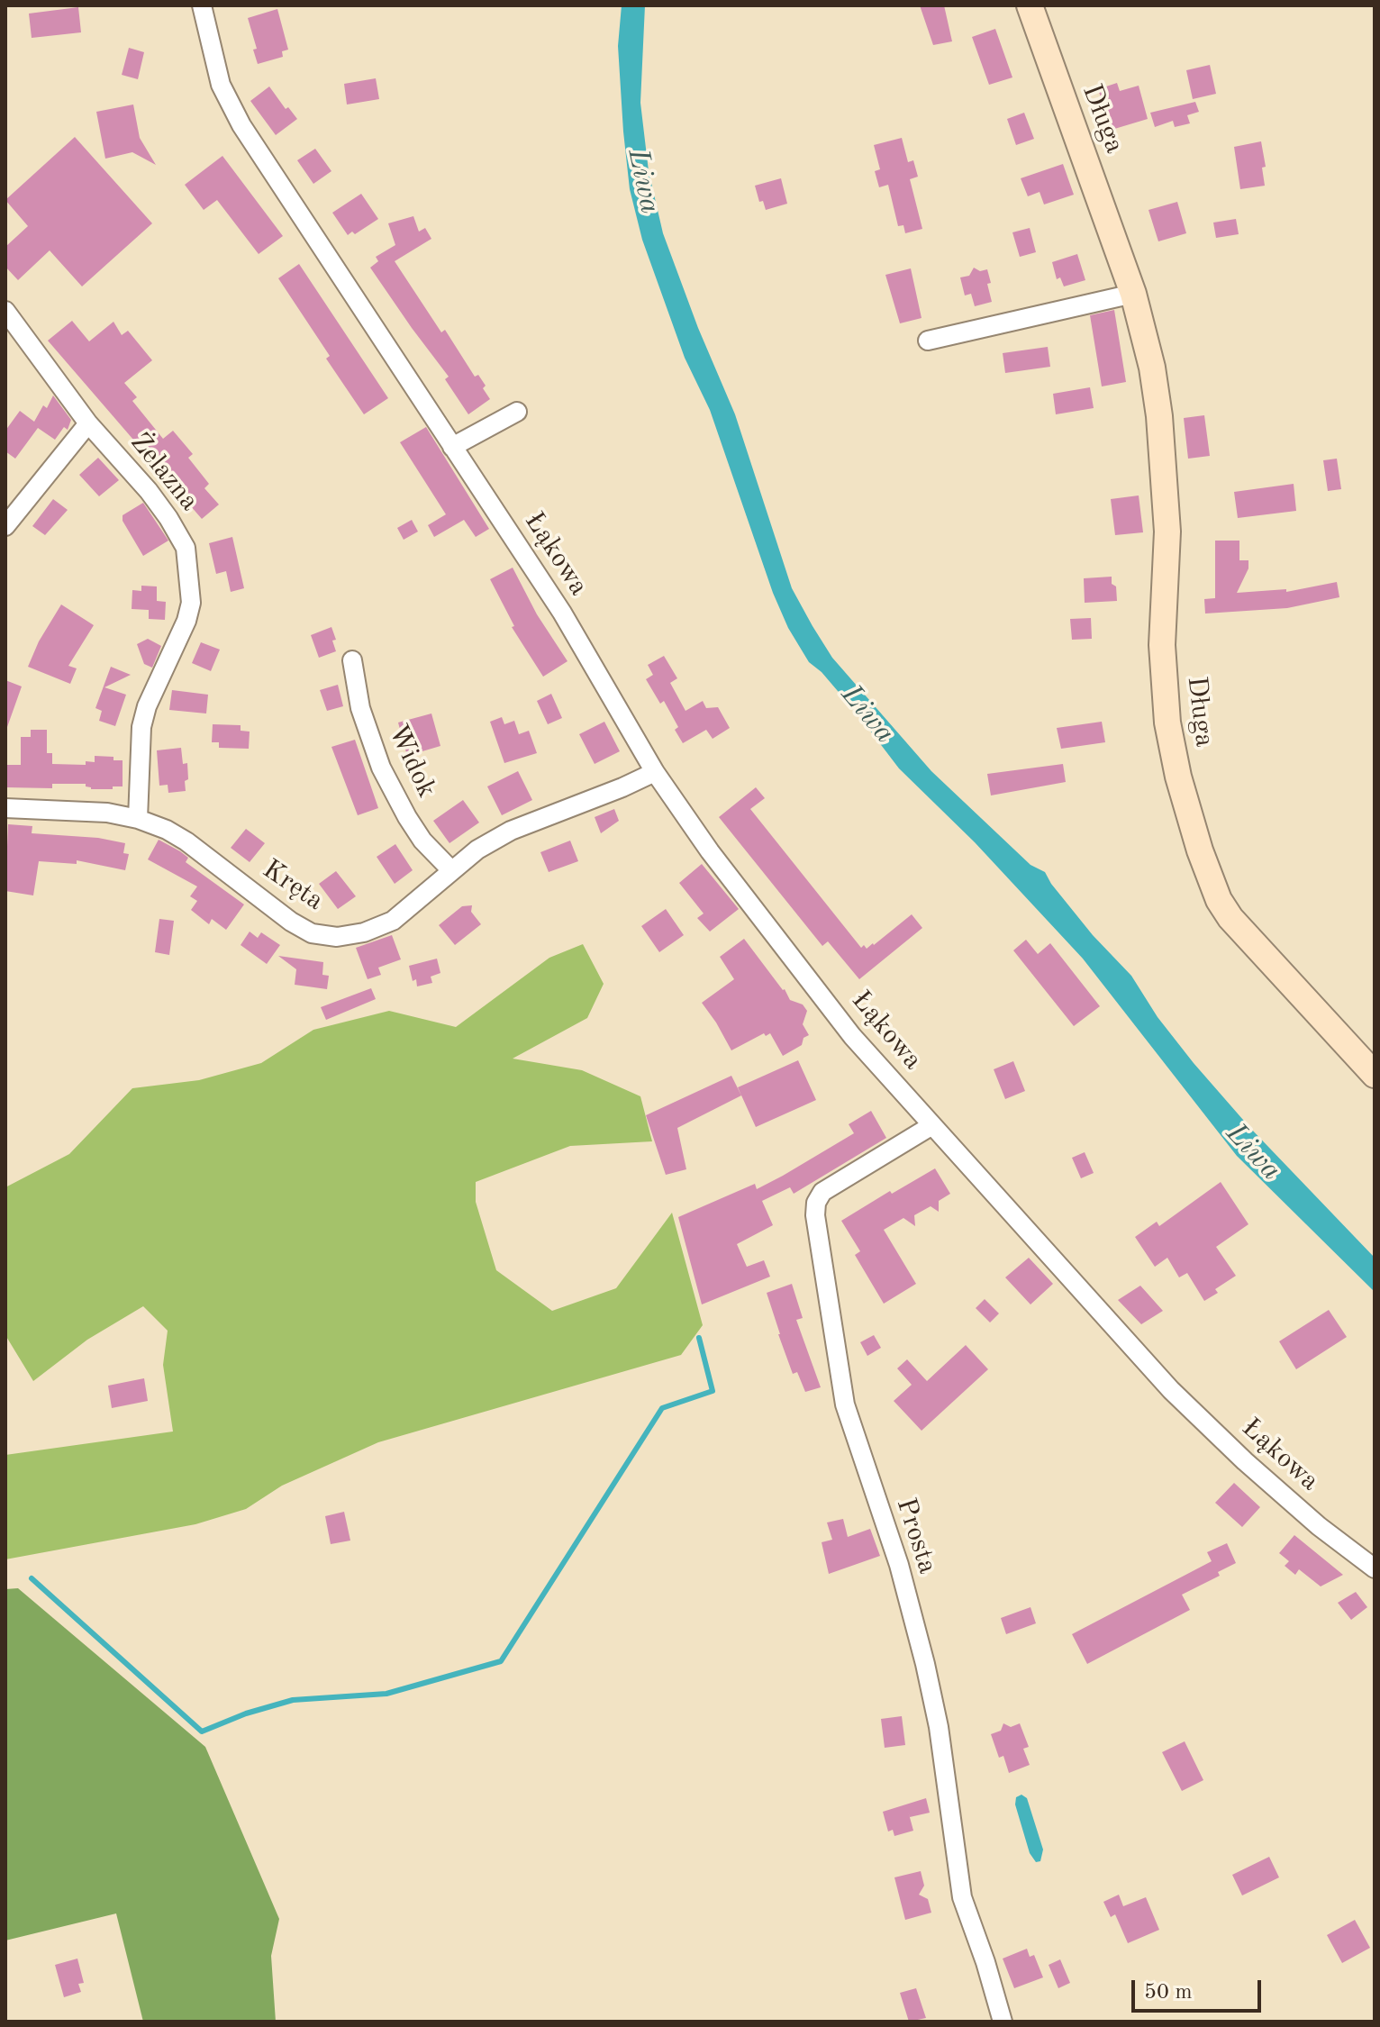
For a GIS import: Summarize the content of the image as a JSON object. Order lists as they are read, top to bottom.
{
  "streets": {
    "street": [
      "Długa",
      "Żelazna",
      "Łąkowa",
      "Widok",
      "Kręta",
      "Prosta"
    ]
  },
  "crossings": [
    ["Żelazna", "Kręta"],
    ["Łąkowa", "Kręta"],
    ["Łąkowa", "Prosta"],
    ["Widok", "Kręta"]
  ],
  "water": ["Liwa"],
  "scale_bar": "50 m"
}
